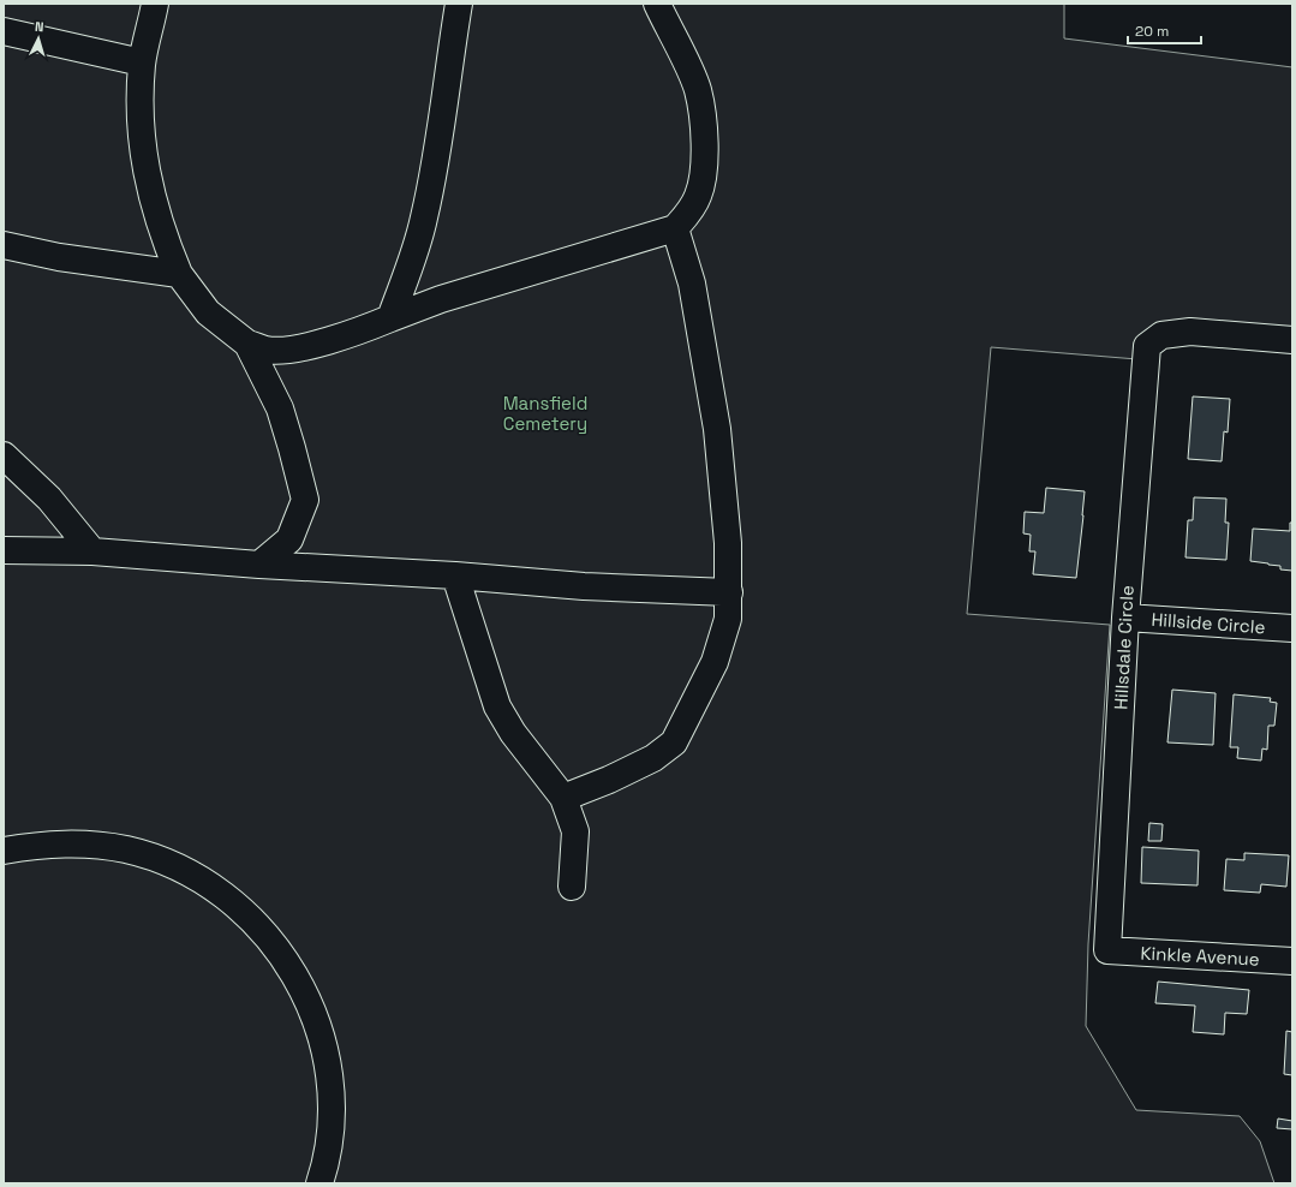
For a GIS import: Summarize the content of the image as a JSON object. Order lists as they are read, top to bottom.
{
  "streets": {
    "main road": ["Hillside Circle", "Hillsdale Circle", "Kinkle Avenue"]
  },
  "crossings": [
    ["Hillside Circle", "Hillsdale Circle"],
    ["Hillsdale Circle", "Kinkle Avenue"]
  ],
  "parks": ["Mansfield Cemetery"],
  "scale_bar": "20 m",
  "north": "top"
}
